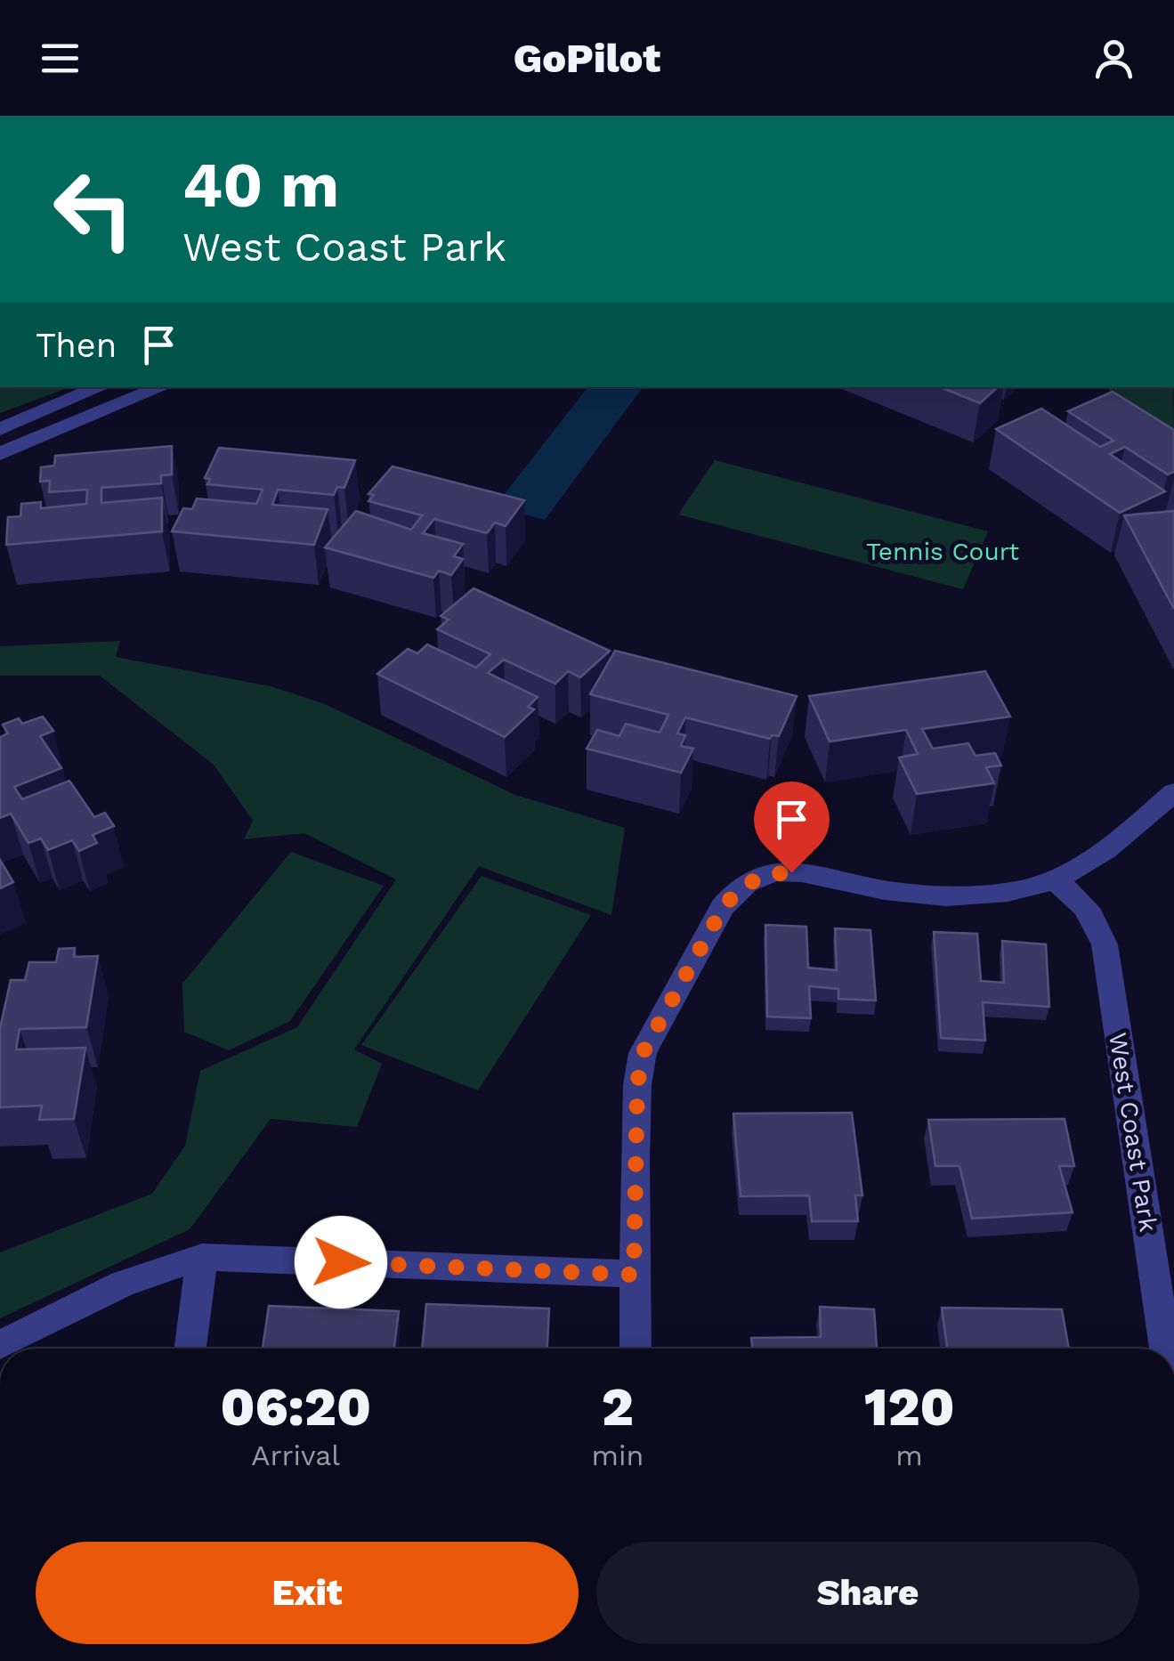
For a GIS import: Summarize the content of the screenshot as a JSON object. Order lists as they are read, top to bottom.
{
  "streets": {
    "street": ["West Coast Park"]
  },
  "parks": ["Tennis Court"],
  "page": {
    "header": "GoPilot",
    "turn": ["40 m", "West Coast Park"],
    "then": "Then",
    "eta": [
      "06:20",
      "Arrival",
      "2",
      "min",
      "120",
      "m"
    ],
    "buttons": ["Exit", "Share"]
  }
}
